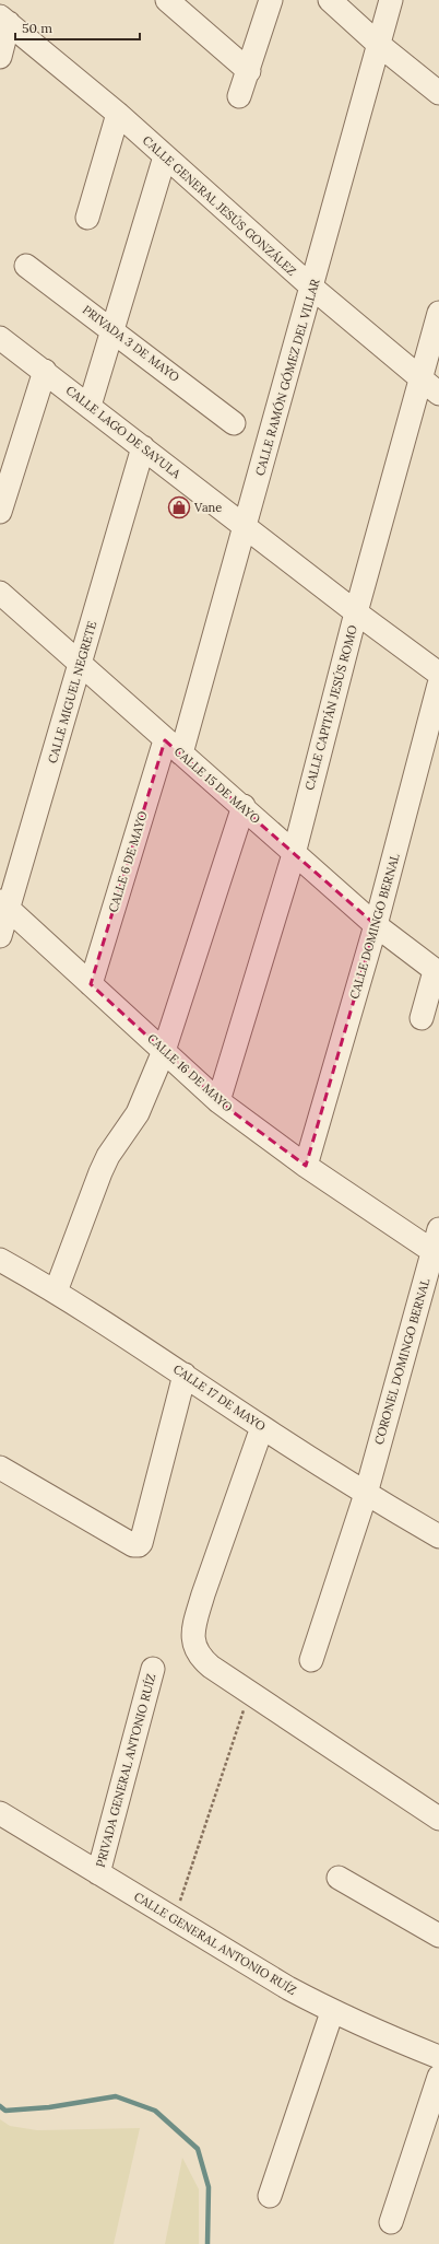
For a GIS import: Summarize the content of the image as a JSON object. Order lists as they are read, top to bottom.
{
  "streets": {
    "street": [
      "CALLE GENERAL JESÚS GONZÁLEZ",
      "PRIVADA 3 DE MAYO",
      "CALLE RAMÓN GÓMEZ DEL VILLAR",
      "CALLE LAGO DE SAYULA",
      "CALLE MIGUEL NEGRETE",
      "CALLE CAPITÁN JESÚS ROMO",
      "CALLE 15 DE MAYO",
      "CALLE 6 DE MAYO",
      "CALLE DOMINGO BERNAL",
      "CALLE 16 DE MAYO",
      "CORONEL DOMINGO BERNAL",
      "CALLE 17 DE MAYO",
      "PRIVADA GENERAL ANTONIO RUÍZ",
      "CALLE GENERAL ANTONIO RUÍZ"
    ]
  },
  "crossings": [
    ["CALLE GENERAL JESÚS GONZÁLEZ", "CALLE RAMÓN GÓMEZ DEL VILLAR"],
    ["CALLE GENERAL JESÚS GONZÁLEZ", "CALLE CAPITÁN JESÚS ROMO"],
    ["CALLE RAMÓN GÓMEZ DEL VILLAR", "CALLE LAGO DE SAYULA"],
    ["CALLE RAMÓN GÓMEZ DEL VILLAR", "CALLE 15 DE MAYO"],
    ["CALLE RAMÓN GÓMEZ DEL VILLAR", "CALLE 6 DE MAYO"],
    ["CALLE LAGO DE SAYULA", "CALLE MIGUEL NEGRETE"],
    ["CALLE LAGO DE SAYULA", "CALLE CAPITÁN JESÚS ROMO"],
    ["CALLE MIGUEL NEGRETE", "CALLE 15 DE MAYO"],
    ["CALLE MIGUEL NEGRETE", "CALLE 16 DE MAYO"],
    ["CALLE CAPITÁN JESÚS ROMO", "CALLE 15 DE MAYO"],
    ["CALLE CAPITÁN JESÚS ROMO", "CALLE 16 DE MAYO"],
    ["CALLE 15 DE MAYO", "CALLE 6 DE MAYO"],
    ["CALLE 15 DE MAYO", "CALLE DOMINGO BERNAL"],
    ["CALLE 6 DE MAYO", "CALLE 16 DE MAYO"],
    ["CALLE DOMINGO BERNAL", "CALLE 16 DE MAYO"],
    ["CALLE 16 DE MAYO", "CORONEL DOMINGO BERNAL"],
    ["CORONEL DOMINGO BERNAL", "CALLE 17 DE MAYO"],
    ["PRIVADA GENERAL ANTONIO RUÍZ", "CALLE GENERAL ANTONIO RUÍZ"]
  ],
  "places": {
    "shop": ["Vane"]
  },
  "scale_bar": "50 m"
}
